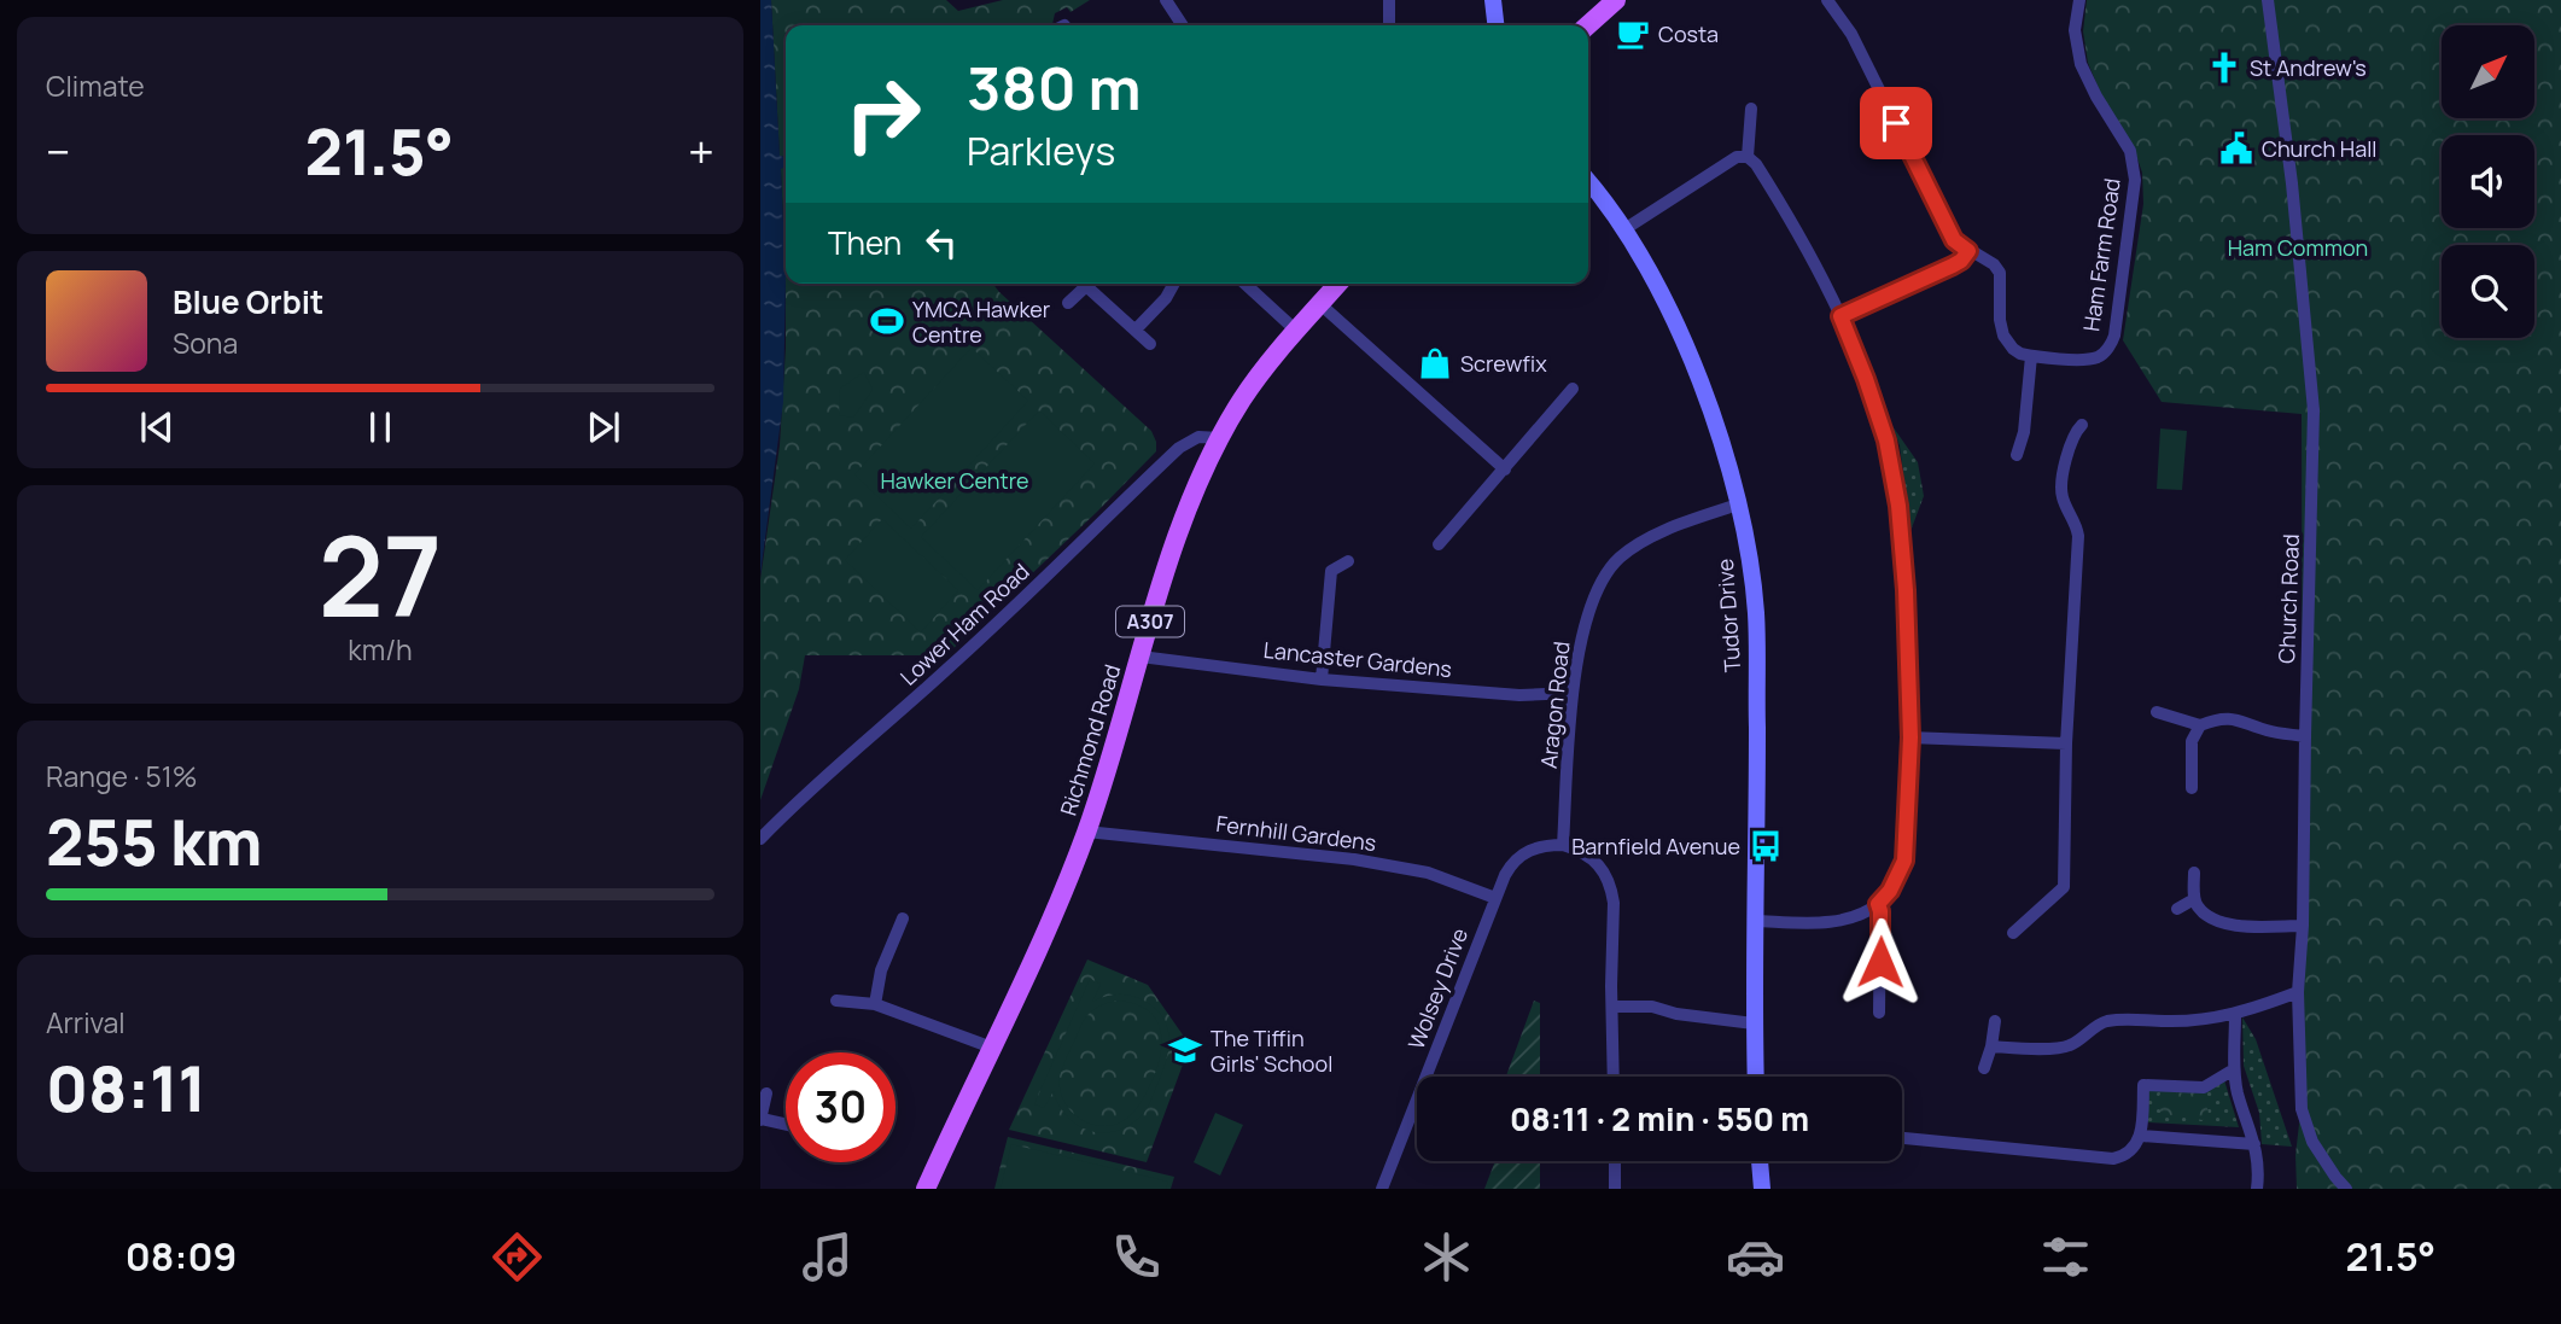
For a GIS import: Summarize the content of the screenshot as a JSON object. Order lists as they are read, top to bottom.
{
  "streets": {
    "main road": ["A307", "Richmond Road"],
    "street": [
      "Ham Farm Road",
      "Church Road",
      "Tudor Drive",
      "Lower Ham Road",
      "Lancaster Gardens",
      "Aragon Road",
      "Fernhill Gardens",
      "Wolsey Drive"
    ]
  },
  "crossings": [
    ["Tudor Drive", "Aragon Road"],
    ["Lower Ham Road", "Richmond Road"],
    ["Lancaster Gardens", "Aragon Road"],
    ["Lancaster Gardens", "Richmond Road"],
    ["Richmond Road", "Fernhill Gardens"],
    ["Fernhill Gardens", "Wolsey Drive"]
  ],
  "parks": ["Ham Common", "Hawker Centre"],
  "places": {
    "cafe": ["Costa"],
    "church": ["St Andrew's"],
    "public building": ["Church Hall"],
    "sports": ["YMCA Hawker Centre"],
    "shop": ["Screwfix"],
    "bus stop": ["Barnfield Avenue"],
    "school or university": ["The Tiffin Girls' School"]
  },
  "north": "top right",
  "page": {
    "tile": [
      "Climate",
      ["27", "km/h"],
      ["Range · 51%", "255 km"],
      ["Arrival", "08:11"]
    ],
    "turn": ["380 m", "Parkleys"],
    "heat": ["−", "21.5°", "+"],
    "then": "Then",
    "song": ["Blue Orbit", "Sona"],
    "limit": "30",
    "trip": "08:11 · 2 min · 550 m",
    "tabs": ["08:09", "21.5°"]
  }
}
